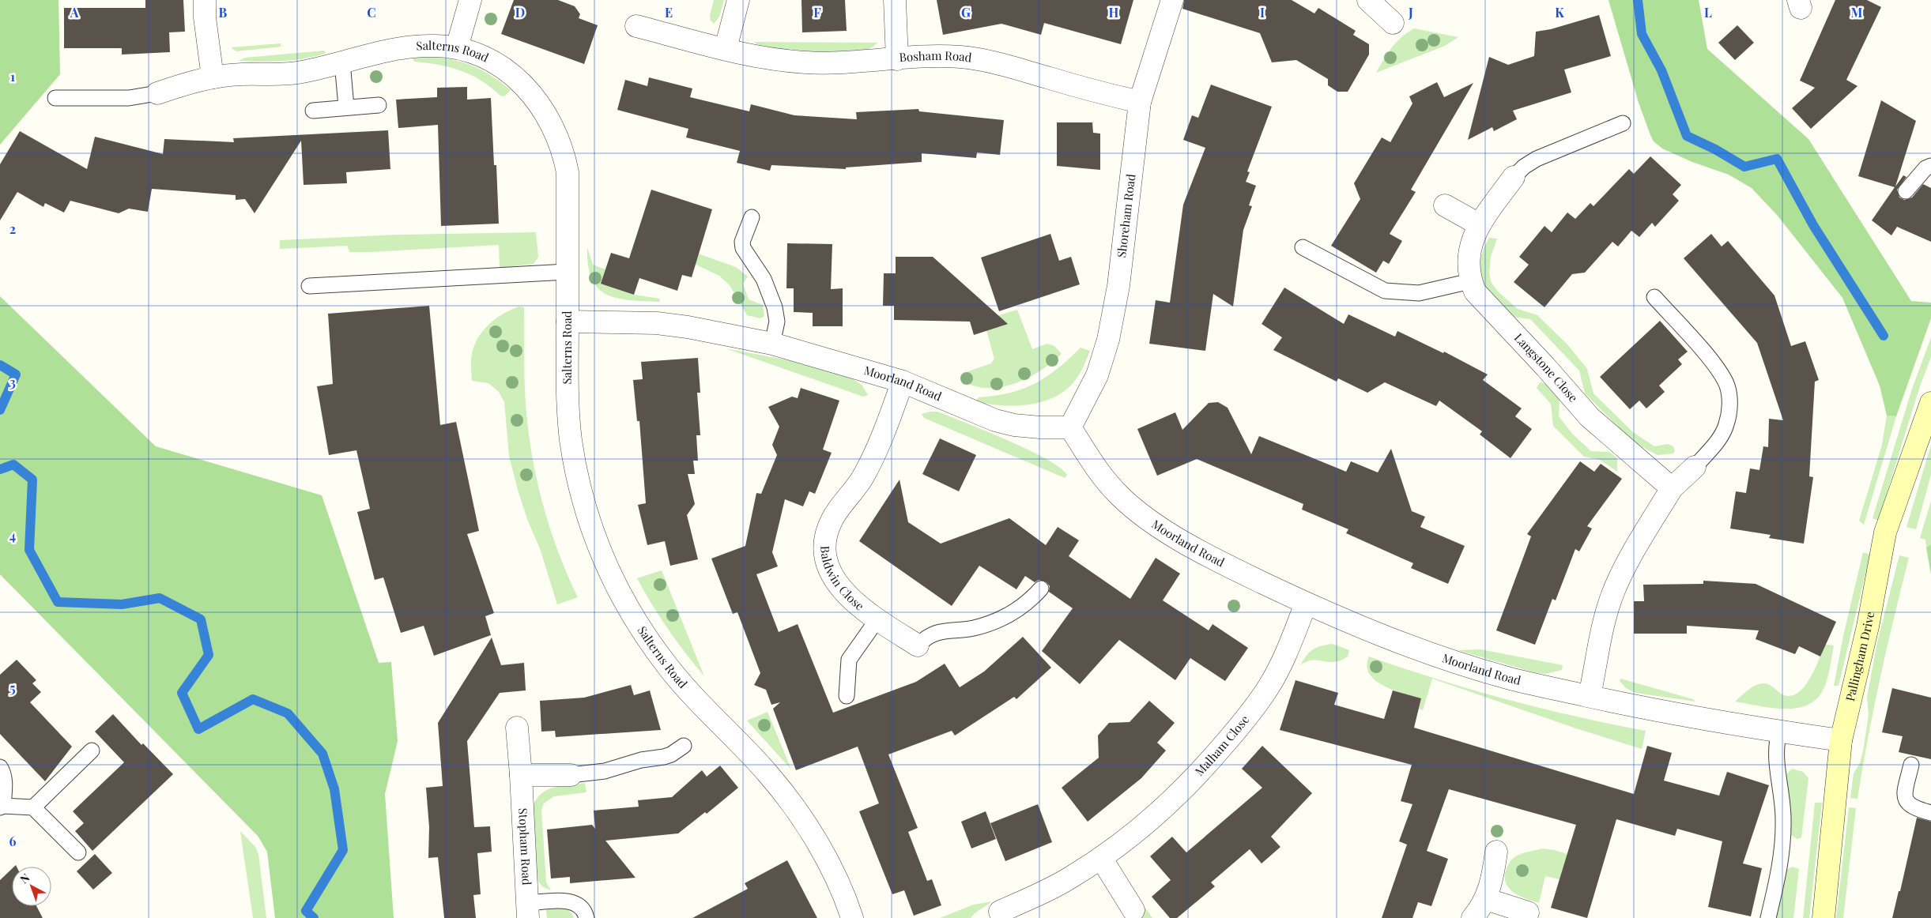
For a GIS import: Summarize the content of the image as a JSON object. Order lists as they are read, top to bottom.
{
  "streets": {
    "street": [
      "Salterns Road",
      "Bosham Road",
      "Shoreham Road",
      "Langstone Close",
      "Moorland Road",
      "Baldwin Close",
      "Pallingham Drive",
      "Malham Close",
      "Stopham Road"
    ]
  },
  "crossings": [
    ["Salterns Road", "Moorland Road"],
    ["Bosham Road", "Shoreham Road"],
    ["Shoreham Road", "Moorland Road"],
    ["Moorland Road", "Baldwin Close"],
    ["Moorland Road", "Pallingham Drive"],
    ["Moorland Road", "Malham Close"]
  ],
  "north": "top left",
  "grid": {
    "columns": [
      "A",
      "B",
      "C",
      "D",
      "E",
      "F",
      "G",
      "H",
      "I",
      "J",
      "K",
      "L",
      "M"
    ],
    "rows": [
      "1",
      "2",
      "3",
      "4",
      "5",
      "6"
    ]
  }
}
